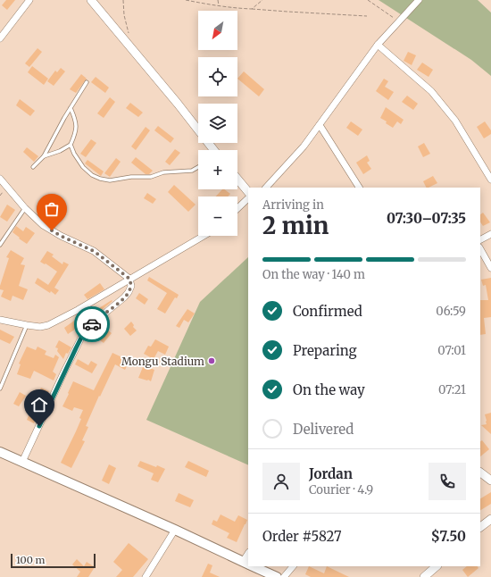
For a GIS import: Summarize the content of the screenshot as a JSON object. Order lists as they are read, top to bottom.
{
  "places": ["Mongu Stadium"],
  "scale_bar": "100 m",
  "north": "bottom left",
  "page": {
    "map_buttons": ["+", "−"],
    "heading": ["2 min", "Arriving in", "07:30–07:35"],
    "panel": [
      "Jordan",
      "Courier · 4.9",
      "Order #5827",
      "$7.50"
    ],
    "bar": "On the way · 140 m",
    "list": [
      ["Confirmed", "06:59"],
      ["Preparing", "07:01"],
      ["On the way", "07:21"],
      "Delivered"
    ],
    "scale": "100 m"
  }
}
